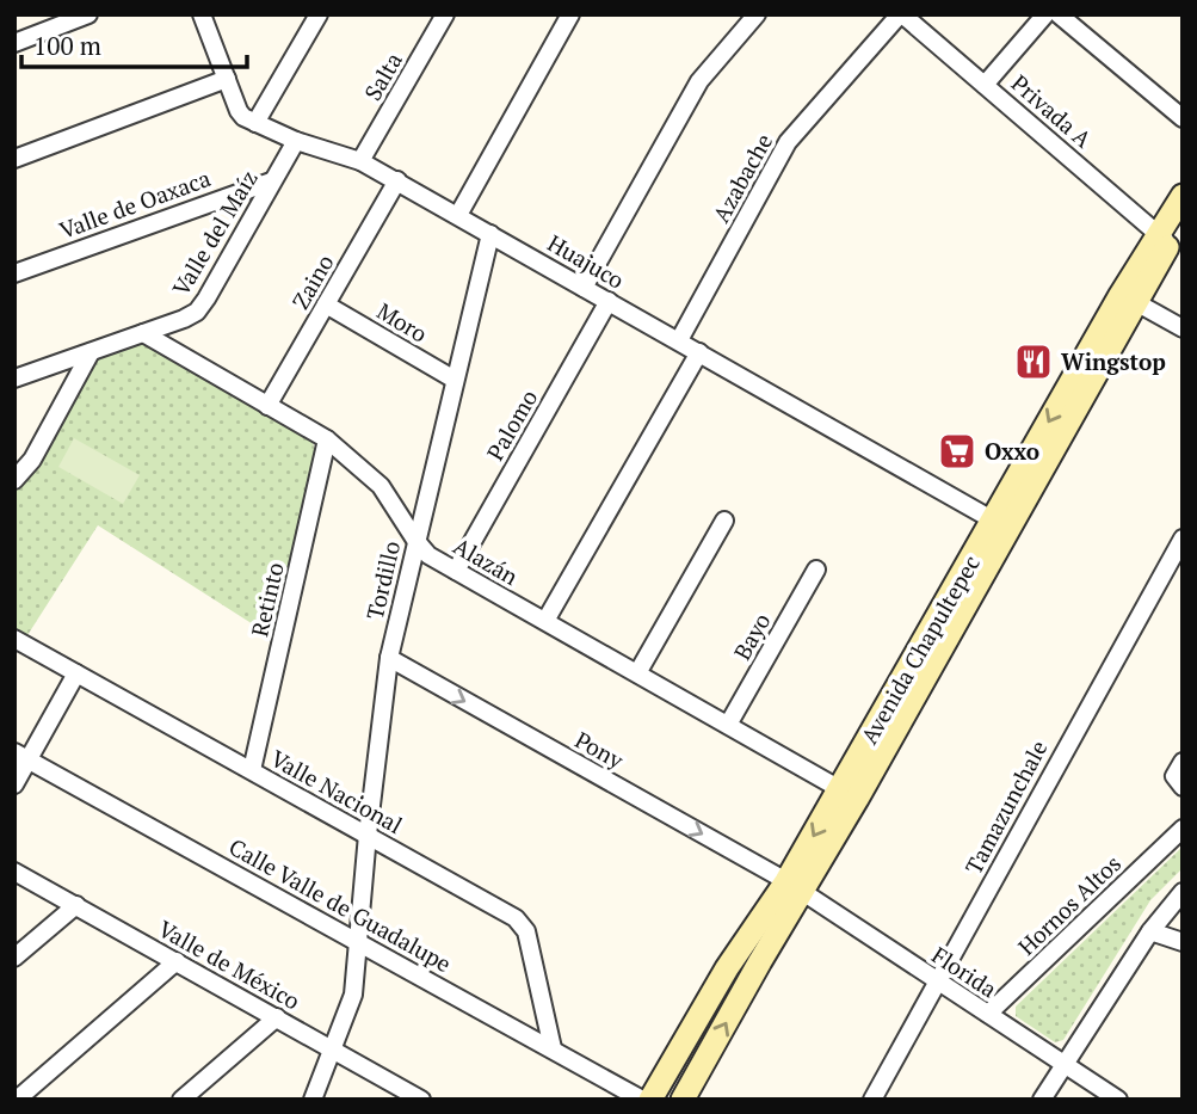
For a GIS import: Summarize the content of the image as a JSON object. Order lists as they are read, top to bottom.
{
  "streets": {
    "main road": ["Avenida Chapultepec"],
    "street": [
      "Salta",
      "Privada A",
      "Azabache",
      "Valle de Oaxaca",
      "Valle del Maíz",
      "Huajuco",
      "Zaino",
      "Moro",
      "Palomo",
      "Alazán",
      "Tordillo",
      "Retinto",
      "Bayo",
      "Pony",
      "Valle Nacional",
      "Tamazunchale",
      "Calle Valle de Guadalupe",
      "Hornos Altos",
      "Valle de México",
      "Florida"
    ]
  },
  "crossings": [
    ["Salta", "Huajuco"],
    ["Privada A", "Azabache"],
    ["Privada A", "Avenida Chapultepec"],
    ["Azabache", "Huajuco"],
    ["Valle de Oaxaca", "Valle del Maíz"],
    ["Valle del Maíz", "Huajuco"],
    ["Valle del Maíz", "Alazán"],
    ["Huajuco", "Zaino"],
    ["Huajuco", "Palomo"],
    ["Huajuco", "Tordillo"],
    ["Huajuco", "Avenida Chapultepec"],
    ["Zaino", "Moro"],
    ["Zaino", "Alazán"],
    ["Moro", "Tordillo"],
    ["Palomo", "Alazán"],
    ["Alazán", "Tordillo"],
    ["Alazán", "Retinto"],
    ["Alazán", "Bayo"],
    ["Alazán", "Avenida Chapultepec"],
    ["Tordillo", "Pony"],
    ["Tordillo", "Valle Nacional"],
    ["Tordillo", "Calle Valle de Guadalupe"],
    ["Tordillo", "Valle de México"],
    ["Retinto", "Valle Nacional"],
    ["Avenida Chapultepec", "Pony"],
    ["Avenida Chapultepec", "Florida"],
    ["Pony", "Florida"],
    ["Valle Nacional", "Calle Valle de Guadalupe"],
    ["Tamazunchale", "Florida"],
    ["Hornos Altos", "Florida"]
  ],
  "one_way": ["Pony"],
  "places": {
    "restaurant": ["Wingstop"],
    "supermarket": ["Oxxo"]
  },
  "scale_bar": "100 m"
}
